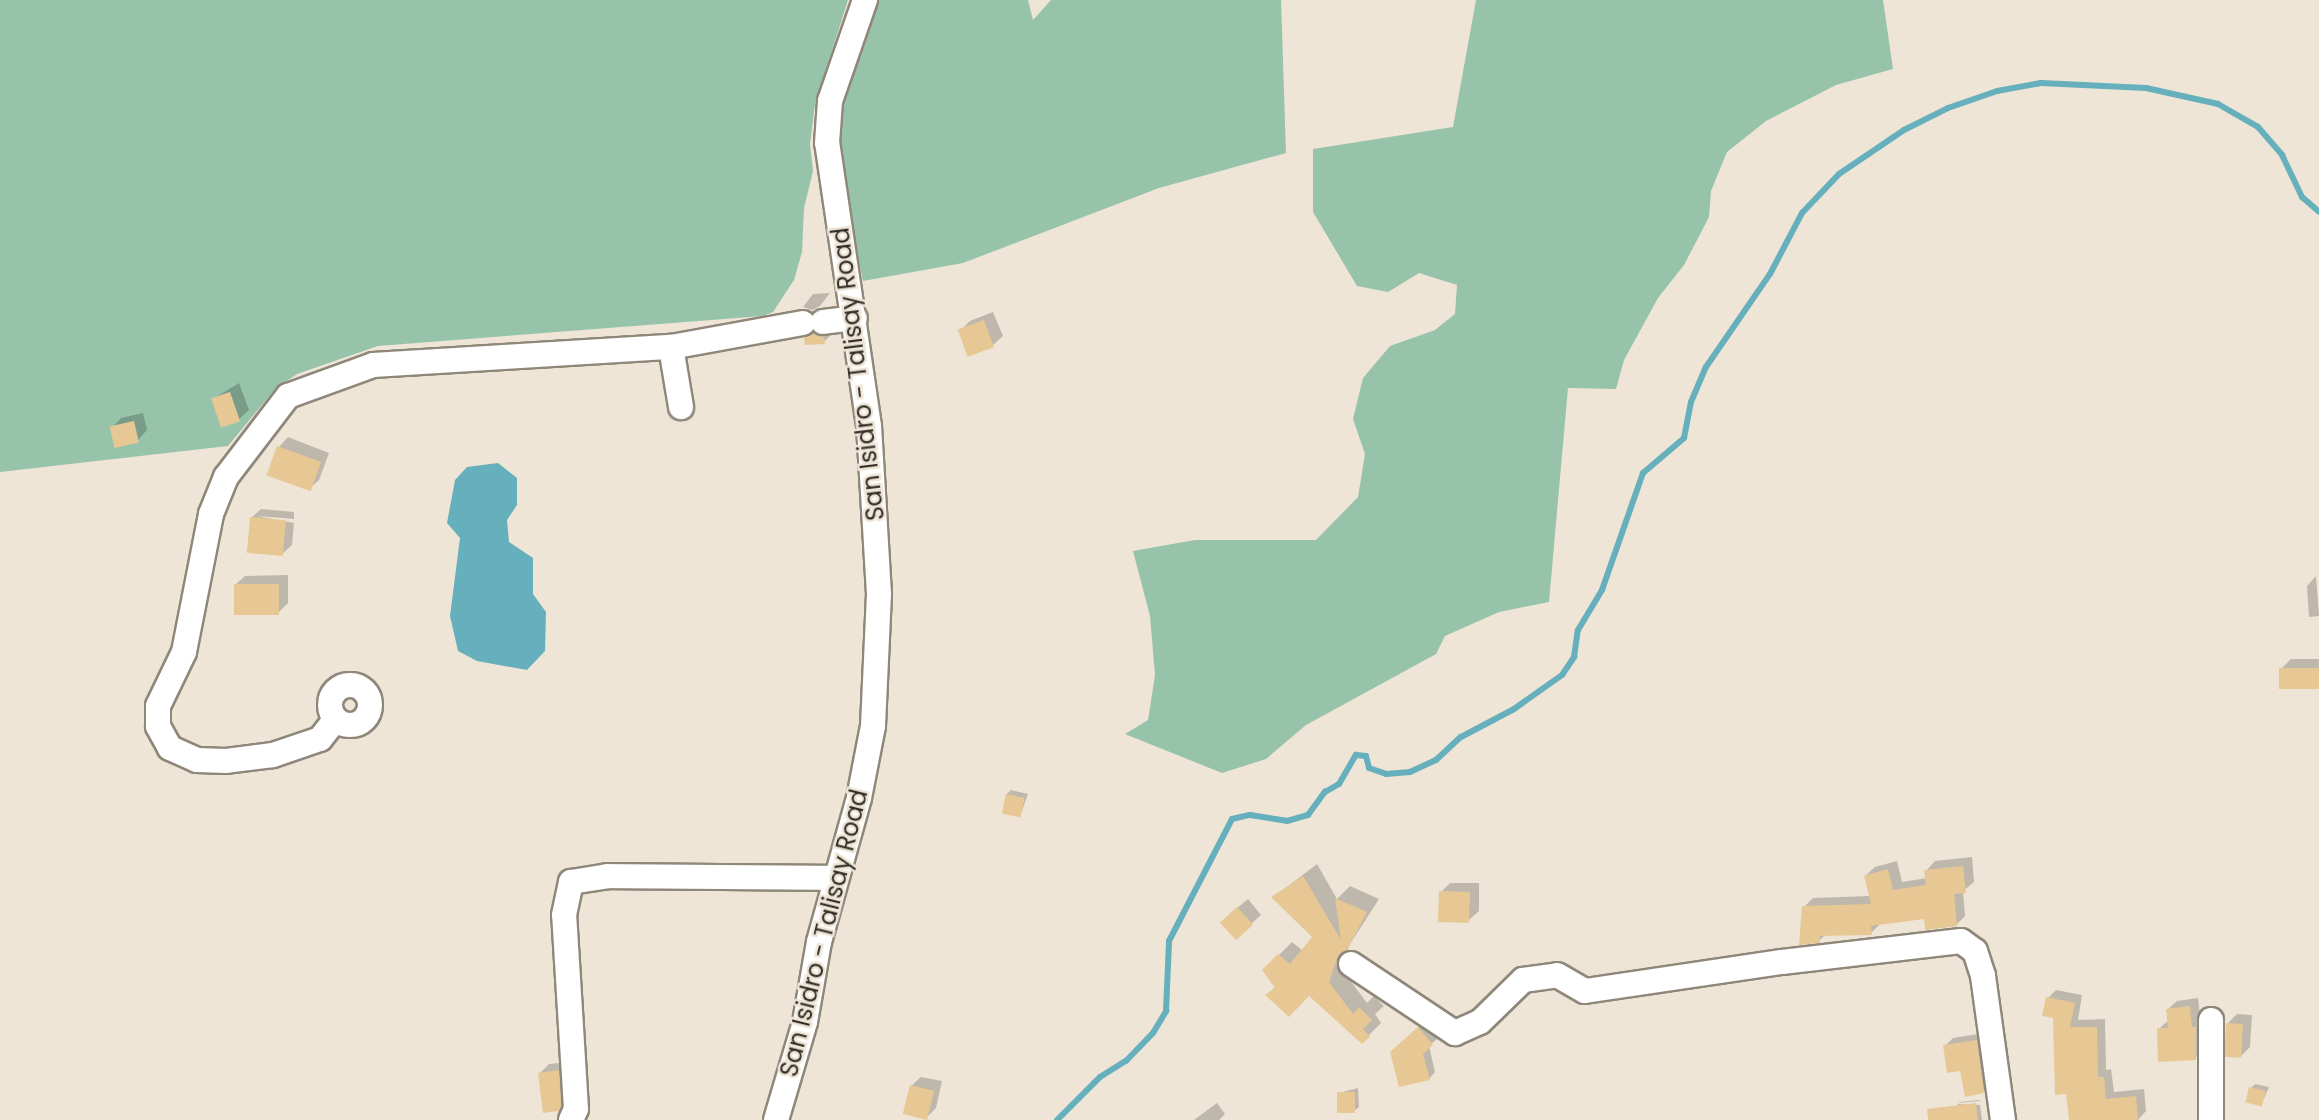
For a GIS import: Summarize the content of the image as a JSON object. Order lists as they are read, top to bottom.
{
  "streets": {
    "street": ["San Isidro - Talisay Road"]
  }
}
